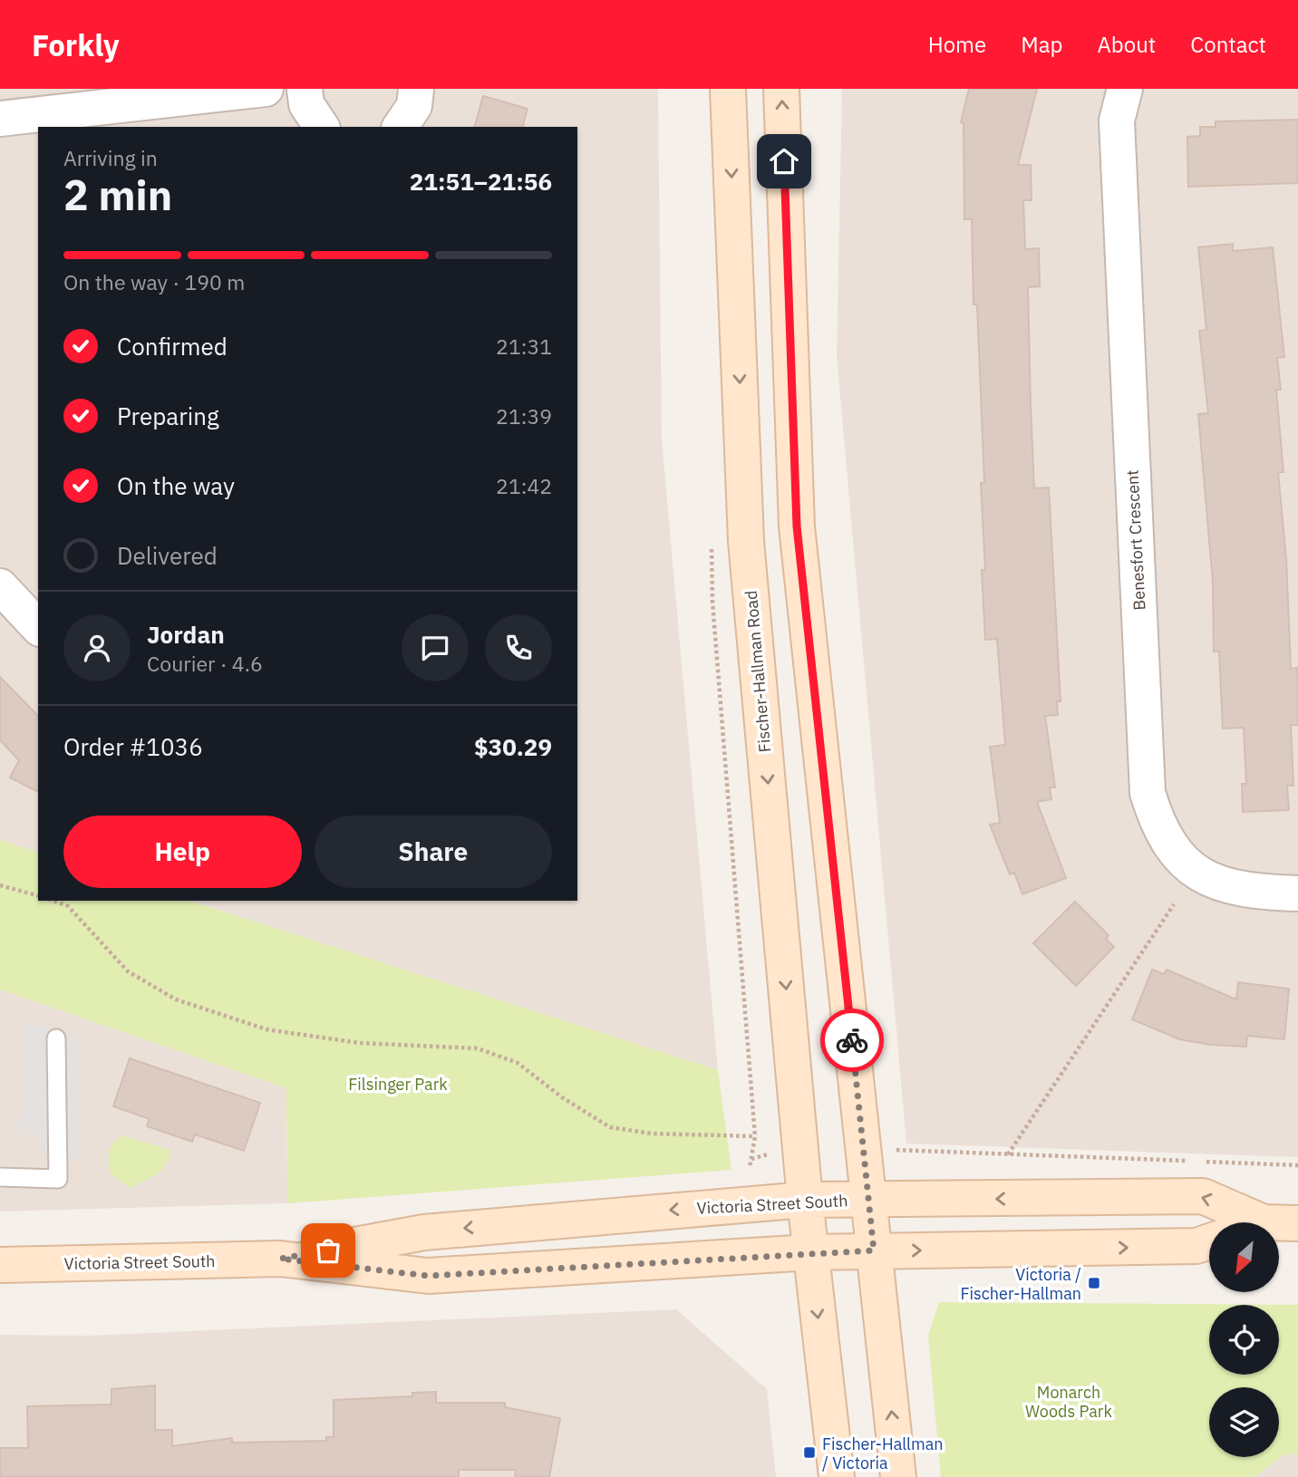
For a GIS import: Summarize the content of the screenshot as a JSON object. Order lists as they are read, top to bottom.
{
  "streets": {
    "main road": ["Fischer-Hallman Road", "Victoria Street South"],
    "street": ["Benesfort Crescent"]
  },
  "crossings": [
    ["Fischer-Hallman Road", "Victoria Street South"]
  ],
  "parks": ["Filsinger Park", "Monarch Woods Park"],
  "places": {
    "transit": ["Victoria / Fischer-Hallman", "Fischer-Hallman / Victoria"]
  },
  "north": "bottom left",
  "page": {
    "header": "Forkly",
    "nav": [
      "Home",
      "Map",
      "About",
      "Contact"
    ],
    "heading": ["2 min", "Arriving in", "21:51–21:56"],
    "panel": [
      "Jordan",
      "Courier · 4.6",
      "Order #1036",
      "$30.29"
    ],
    "bar": "On the way · 190 m",
    "list": [
      ["Confirmed", "21:31"],
      ["Preparing", "21:39"],
      ["On the way", "21:42"],
      "Delivered"
    ],
    "buttons": ["Help", "Share"]
  }
}
